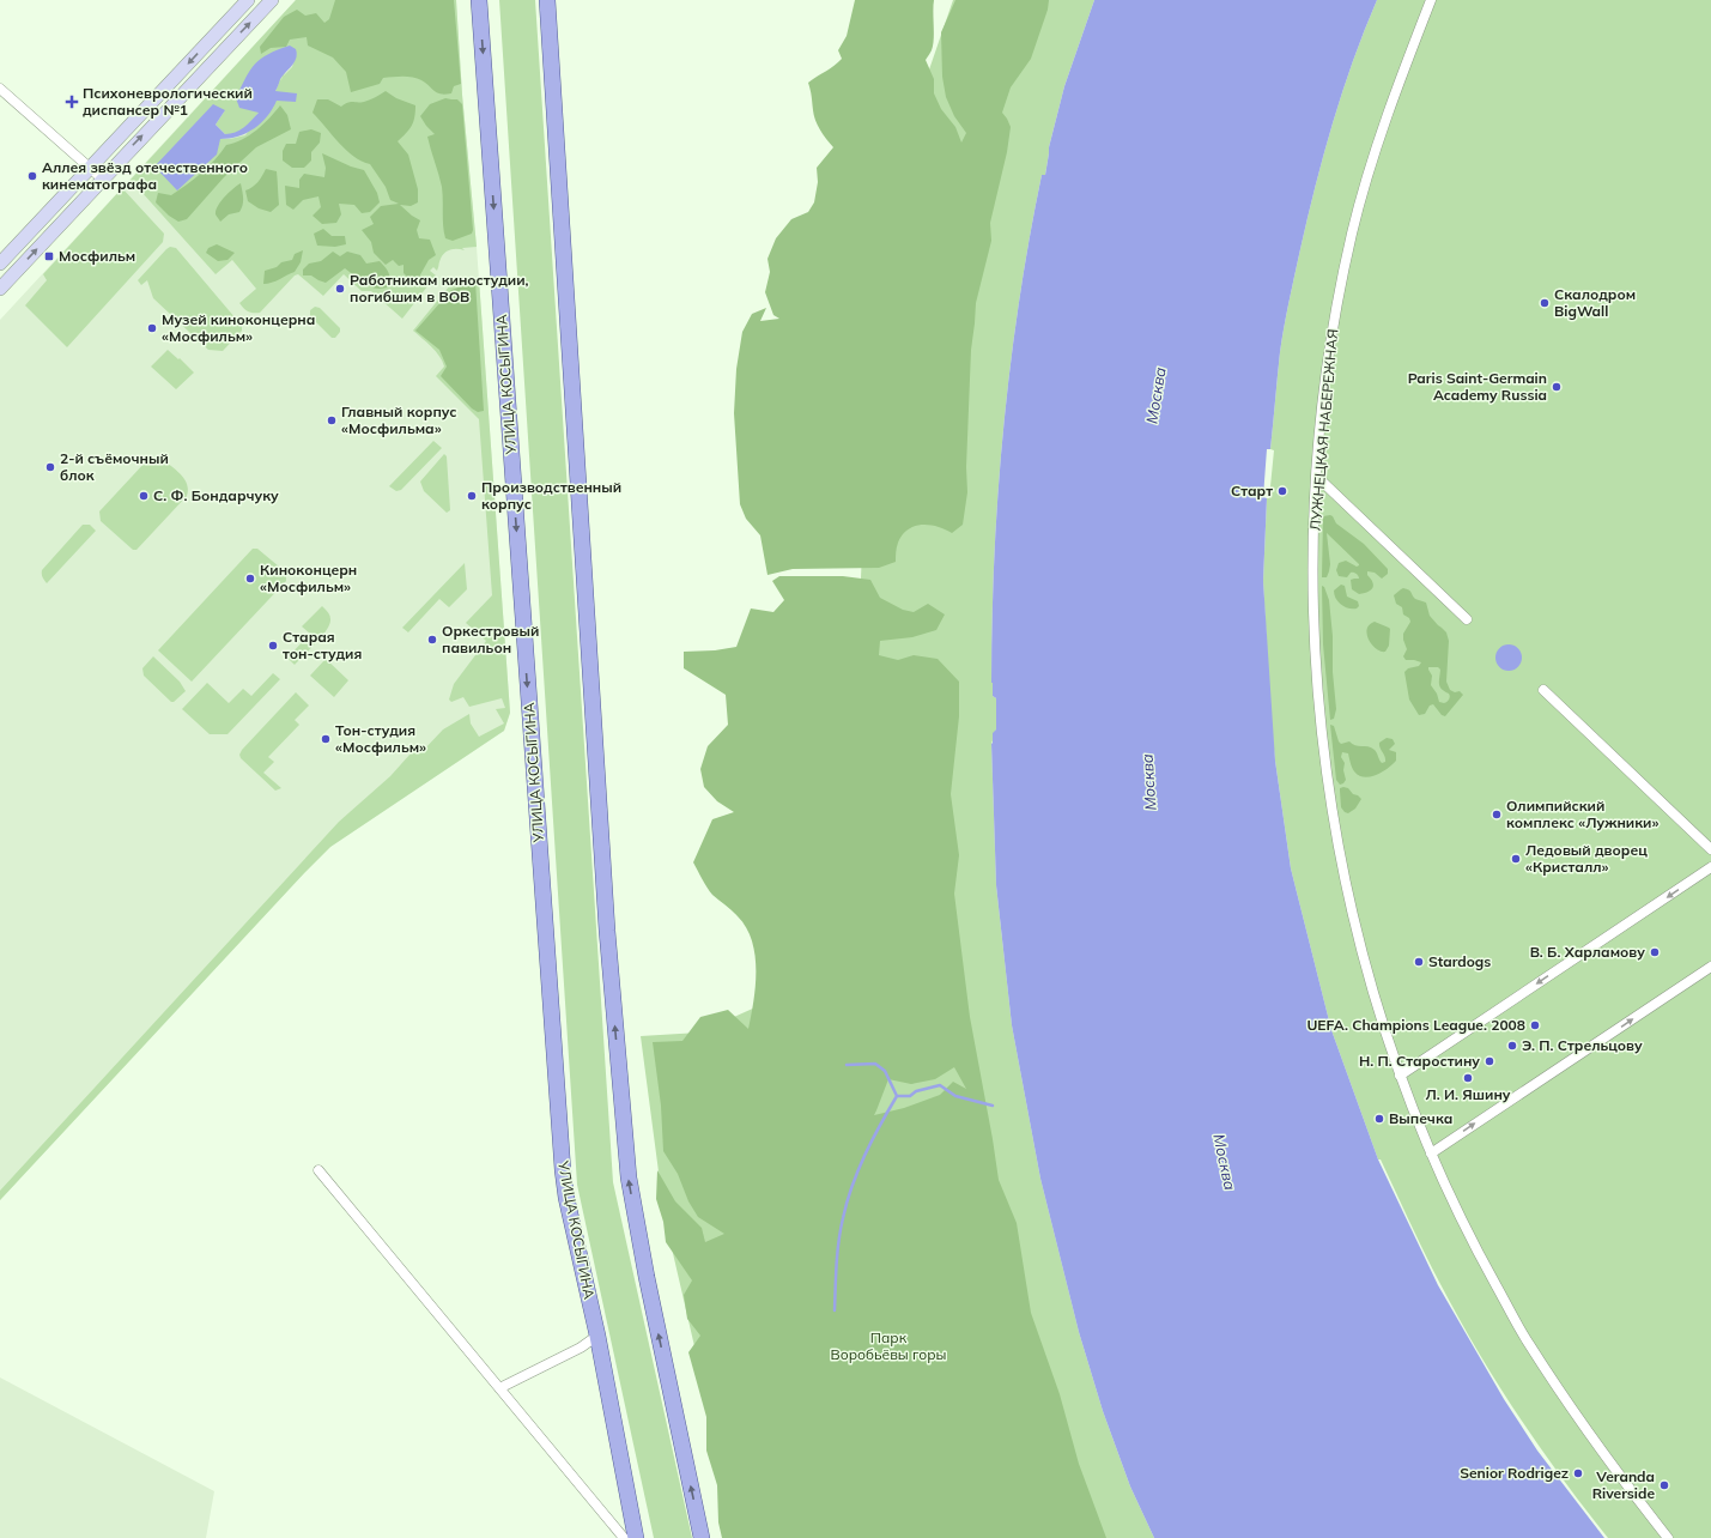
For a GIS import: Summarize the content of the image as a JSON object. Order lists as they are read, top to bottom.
{
  "streets": {
    "main road": ["УЛИЦА КОСЫГИНА"],
    "street": ["ЛУЖНЕЦКАЯ НАБЕРЕЖНАЯ"]
  },
  "water": ["Москва"],
  "parks": ["Парк Воробьёвы горы"],
  "places": {
    "health": ["Психоневрологический диспансер №1"],
    "other": [
      "Аллея звёзд отечественного кинематографа",
      "Работникам киностудии, погибшим в ВОВ",
      "Скалодром BigWall",
      "Музей киноконцерна «Мосфильм»",
      "Paris Saint-Germain Academy Russia",
      "Главный корпус «Мосфильма»",
      "2-й съёмочный блок",
      "Старт",
      "С. Ф. Бондарчуку",
      "Производственный корпус",
      "Киноконцерн «Мосфильм»",
      "Оркестровый павильон",
      "Старая тон-студия",
      "Тон-студия «Мосфильм»",
      "Олимпийский комплекс «Лужники»",
      "Ледовый дворец «Кристалл»",
      "В. Б. Харламову",
      "Stardogs",
      "UEFA. Champions League. 2008",
      "Э. П. Стрельцову",
      "Н. П. Старостину",
      "Л. И. Яшину",
      "Выпечка",
      "Senior Rodrigez",
      "Veranda Riverside"
    ],
    "transit": ["Мосфильм"]
  }
}
